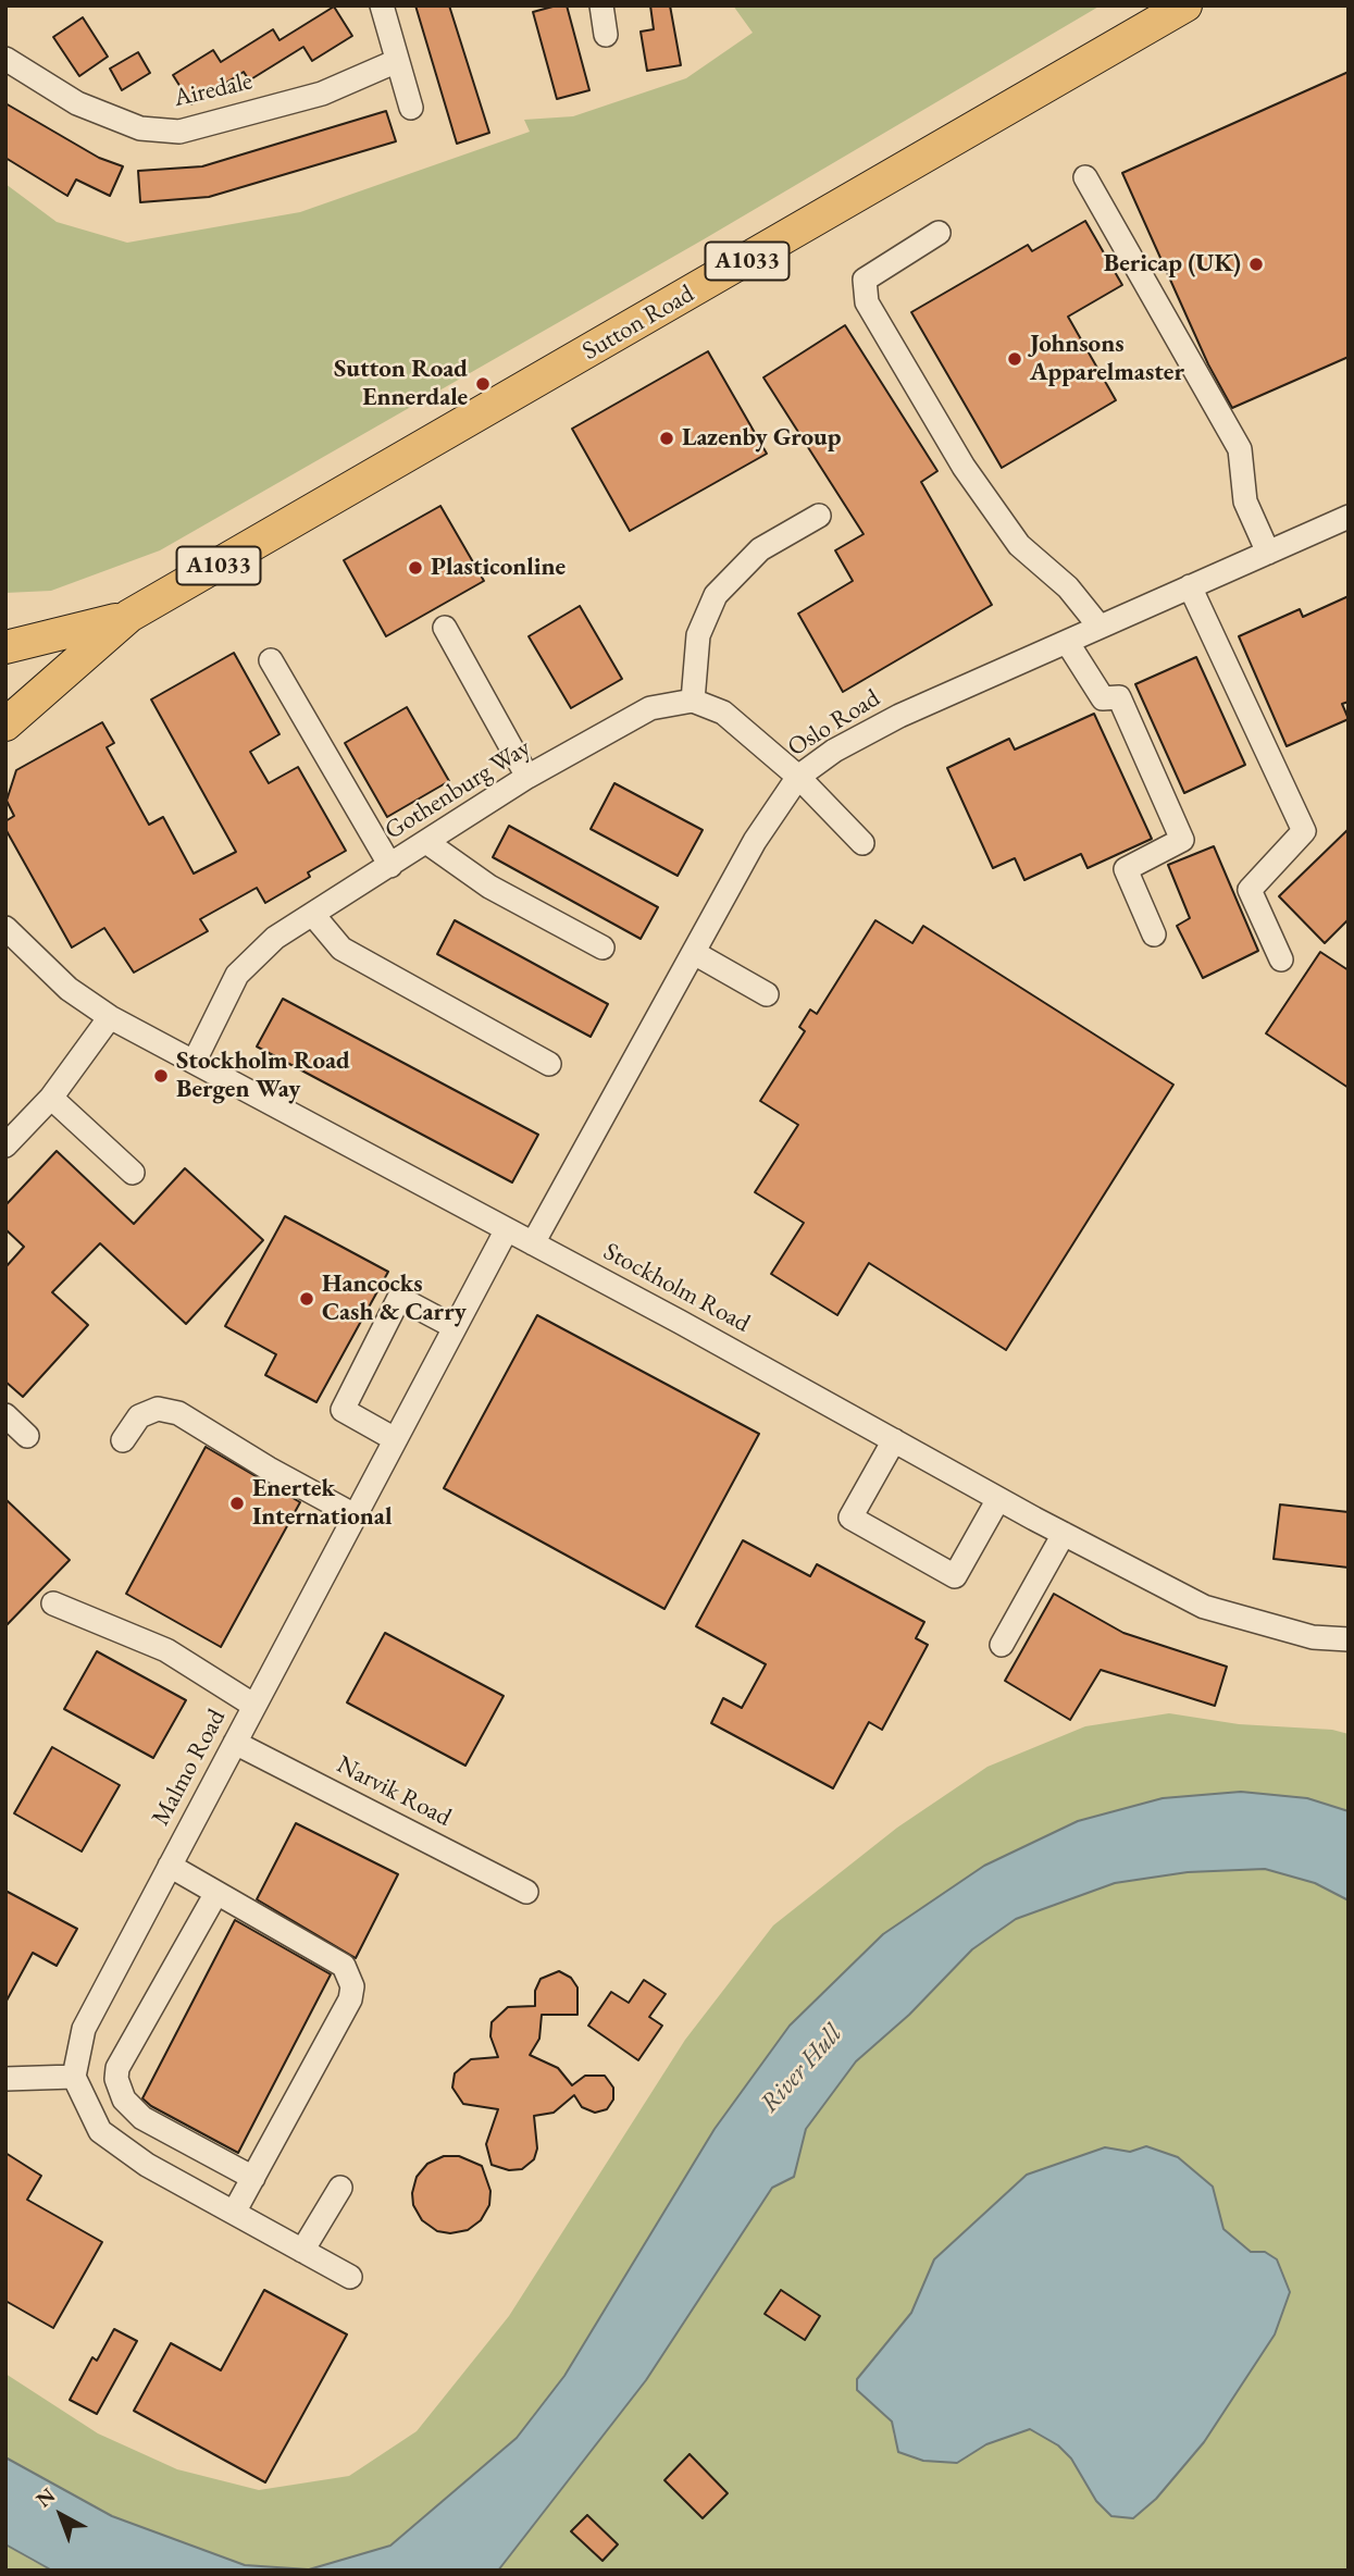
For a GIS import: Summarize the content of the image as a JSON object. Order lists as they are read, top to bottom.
{
  "streets": {
    "highway": ["A1033", "Sutton Road"],
    "street": [
      "Airedale",
      "Oslo Road",
      "Gothenburg Way",
      "Stockholm Road",
      "Malmo Road",
      "Narvik Road"
    ]
  },
  "crossings": [
    ["A1033", "Sutton Road"],
    ["Oslo Road", "Stockholm Road"],
    ["Gothenburg Way", "Stockholm Road"],
    ["Stockholm Road", "Malmo Road"],
    ["Malmo Road", "Narvik Road"]
  ],
  "water": ["River Hull"],
  "places": [
    "Bericap (UK)",
    "Johnsons Apparelmaster",
    "Sutton Road Ennerdale",
    "Lazenby Group",
    "Plasticonline",
    "Stockholm Road Bergen Way",
    "Hancocks Cash & Carry",
    "Enertek International"
  ],
  "north": "top left"
}
